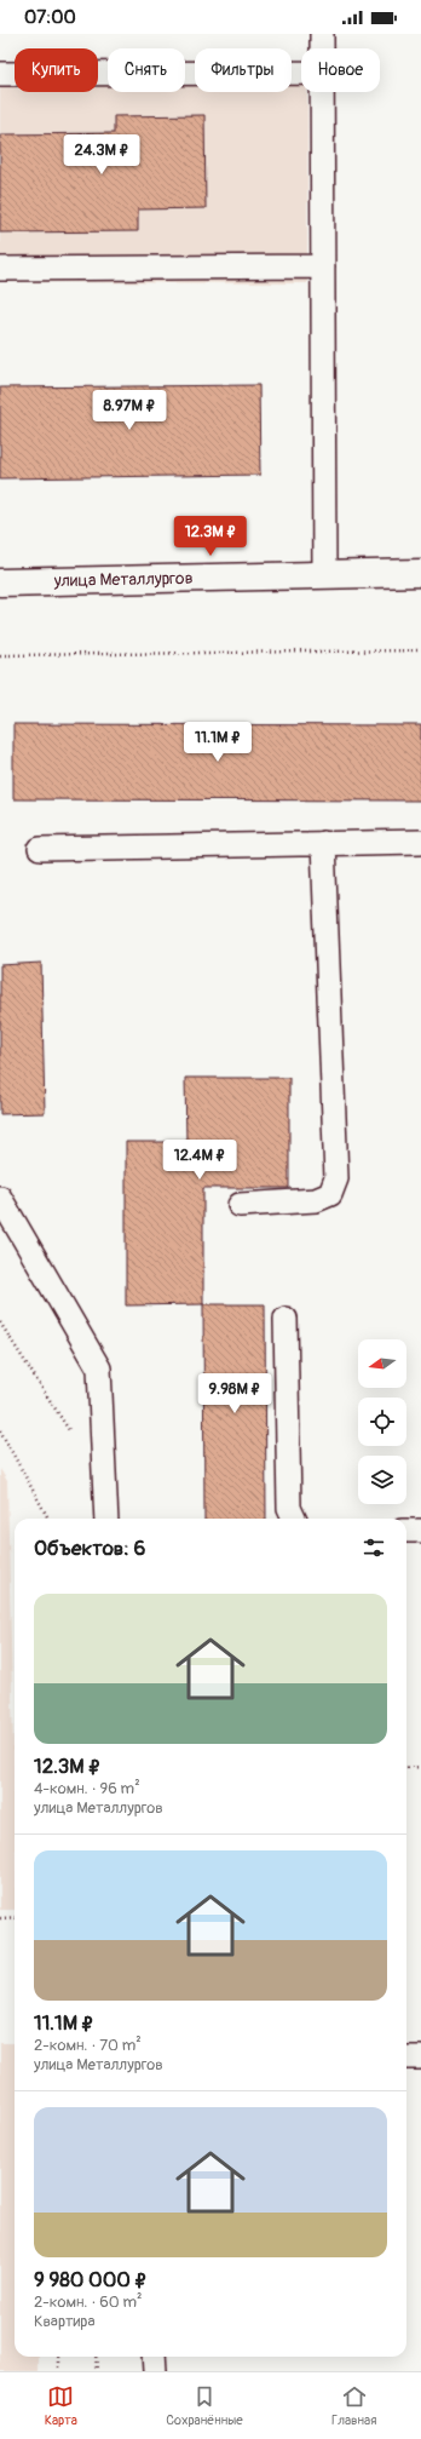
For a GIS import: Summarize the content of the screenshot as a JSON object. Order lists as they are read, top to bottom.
{
  "streets": {
    "street": ["улица Металлургов"]
  },
  "north": "left",
  "page": {
    "status": "07:00",
    "chip": [
      "Купить",
      "Снять",
      "Фильтры",
      "Новое"
    ],
    "price": [
      "24.3M ₽",
      "8.97M ₽",
      "12.3M ₽",
      "11.1M ₽",
      "12.4M ₽",
      "9.98M ₽"
    ],
    "heading": "Объектов: 6",
    "list": [
      {
        "name": "12.3M ₽",
        "note": "4-комн. · 96 m² · улица Металлургов"
      },
      {
        "name": "11.1M ₽",
        "note": "2-комн. · 70 m² · улица Металлургов"
      },
      {
        "name": "9 980 000 ₽",
        "note": "2-комн. · 60 m² · Квартира"
      }
    ],
    "tabs": ["Карта", "Сохранённые", "Главная"]
  }
}
